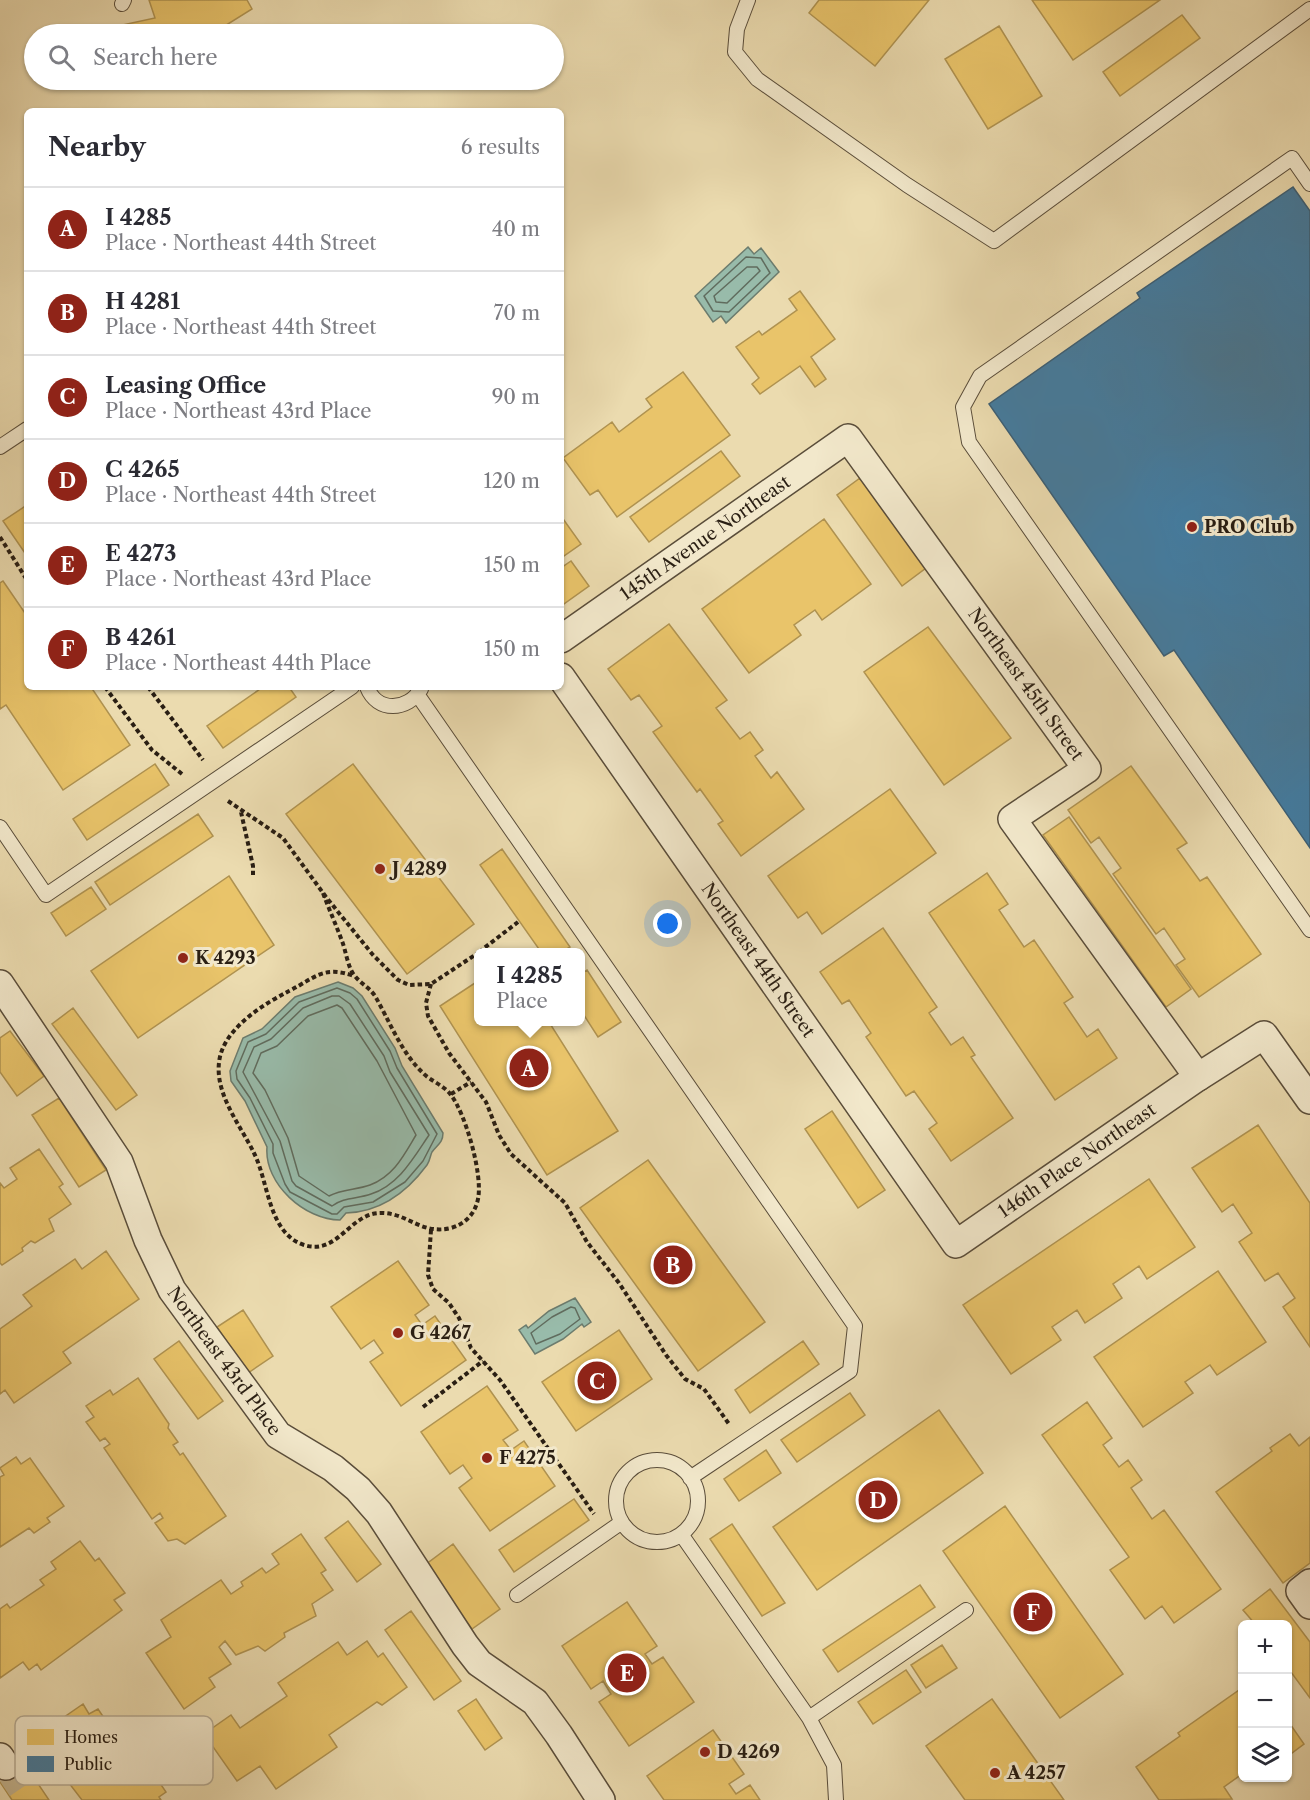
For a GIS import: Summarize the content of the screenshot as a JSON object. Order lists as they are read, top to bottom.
{
  "streets": {
    "street": [
      "145th Avenue Northeast",
      "Northeast 45th Street",
      "Northeast 44th Street",
      "146th Place Northeast",
      "Northeast 43rd Place"
    ]
  },
  "crossings": [
    ["145th Avenue Northeast", "Northeast 45th Street"],
    ["Northeast 45th Street", "146th Place Northeast"],
    ["Northeast 44th Street", "146th Place Northeast"]
  ],
  "places": [
    "PRO Club",
    "J 4289",
    "K 4293",
    "G 4267",
    "F 4275",
    "D 4269",
    "A 4257"
  ],
  "legend": ["Homes", "Public"],
  "page": {
    "search": "Search here",
    "heading": ["Nearby", "6 results"],
    "list": [
      {
        "mark": "A",
        "name": "I 4285",
        "note": "Place · Northeast 44th Street",
        "value": "40 m"
      },
      {
        "mark": "B",
        "name": "H 4281",
        "note": "Place · Northeast 44th Street",
        "value": "70 m"
      },
      {
        "mark": "C",
        "name": "Leasing Office",
        "note": "Place · Northeast 43rd Place",
        "value": "90 m"
      },
      {
        "mark": "D",
        "name": "C 4265",
        "note": "Place · Northeast 44th Street",
        "value": "120 m"
      },
      {
        "mark": "E",
        "name": "E 4273",
        "note": "Place · Northeast 43rd Place",
        "value": "150 m"
      },
      {
        "mark": "F",
        "name": "B 4261",
        "note": "Place · Northeast 44th Place",
        "value": "150 m"
      }
    ],
    "popup": ["I 4285", "Place"],
    "pins": [
      "A",
      "B",
      "C",
      "D",
      "F",
      "E"
    ],
    "map_buttons": ["+", "−"]
  }
}
